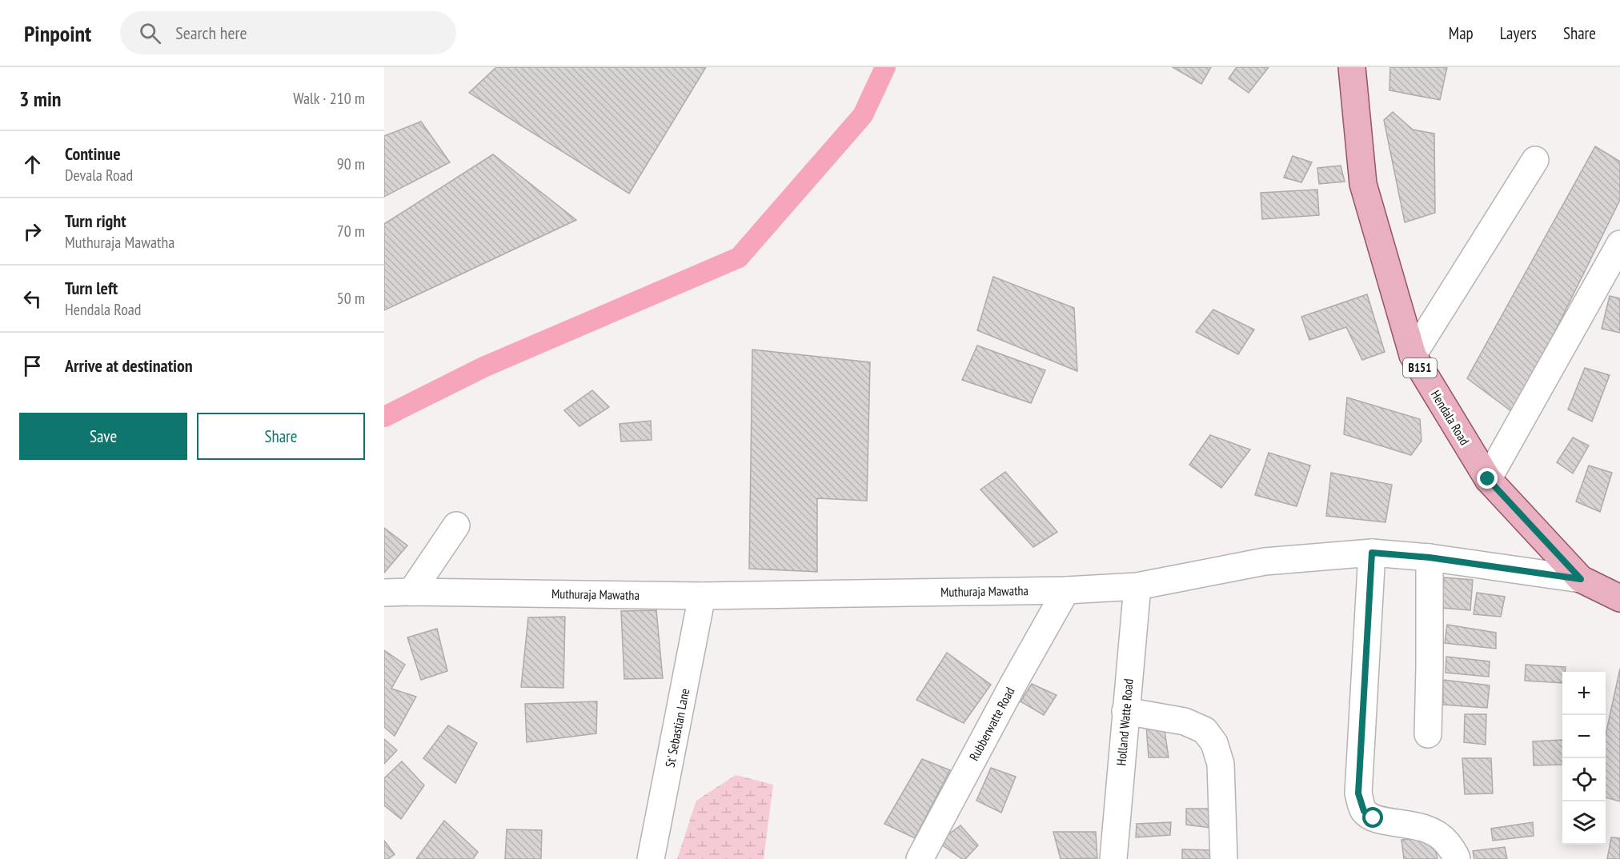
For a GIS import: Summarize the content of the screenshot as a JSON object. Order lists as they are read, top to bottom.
{
  "streets": {
    "main road": ["B151", "Hendala Road"],
    "street": [
      "Muthuraja Mawatha",
      "Holland Watte Road",
      "Rubberwatte Road",
      "St' Sebastian Lane"
    ]
  },
  "crossings": [
    ["Hendala Road", "Muthuraja Mawatha"],
    ["Muthuraja Mawatha", "Holland Watte Road"],
    ["Muthuraja Mawatha", "Rubberwatte Road"],
    ["Muthuraja Mawatha", "St' Sebastian Lane"]
  ],
  "page": {
    "header": "Pinpoint",
    "search": "Search here",
    "nav": ["Map", "Layers", "Share"],
    "heading": ["3 min", "Walk · 210 m"],
    "list": [
      ["Continue", "Devala Road", "90 m"],
      ["Turn right", "Muthuraja Mawatha", "70 m"],
      ["Turn left", "Hendala Road", "50 m"],
      "Arrive at destination"
    ],
    "buttons": ["Save", "Share"],
    "map_buttons": ["+", "−"]
  }
}
